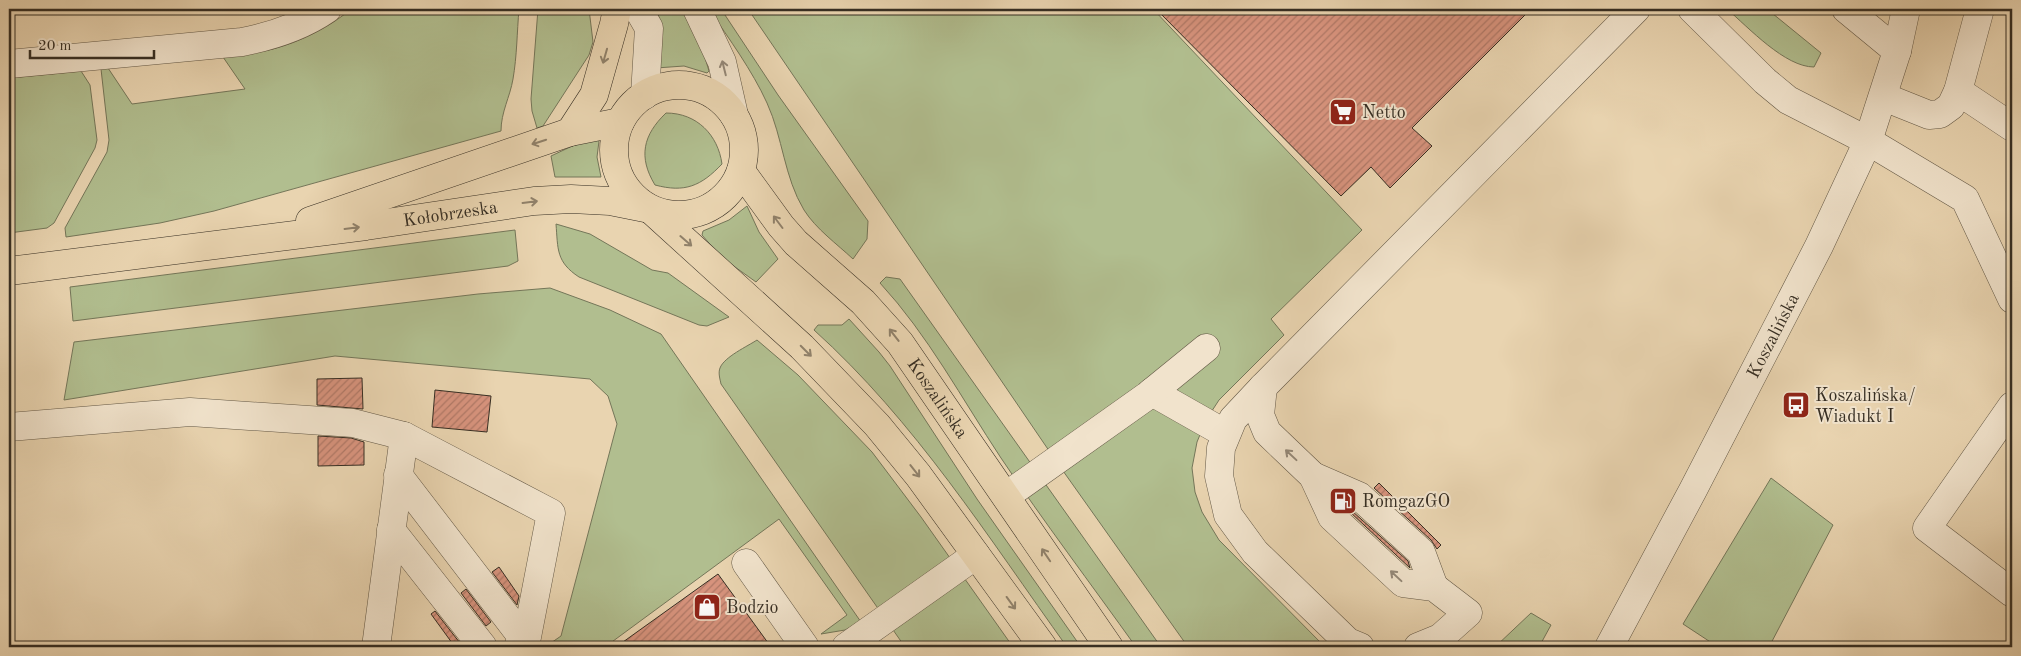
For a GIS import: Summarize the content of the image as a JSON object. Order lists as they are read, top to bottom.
{
  "streets": {
    "main road": ["Kołobrzeska", "Koszalińska"]
  },
  "crossings": [
    ["Kołobrzeska", "Koszalińska"]
  ],
  "places": {
    "supermarket": ["Netto"],
    "bus stop": ["Koszalińska/ Wiadukt I"],
    "fuel station": ["RomgazGO"],
    "shop": ["Bodzio"]
  },
  "scale_bar": "20 m"
}
